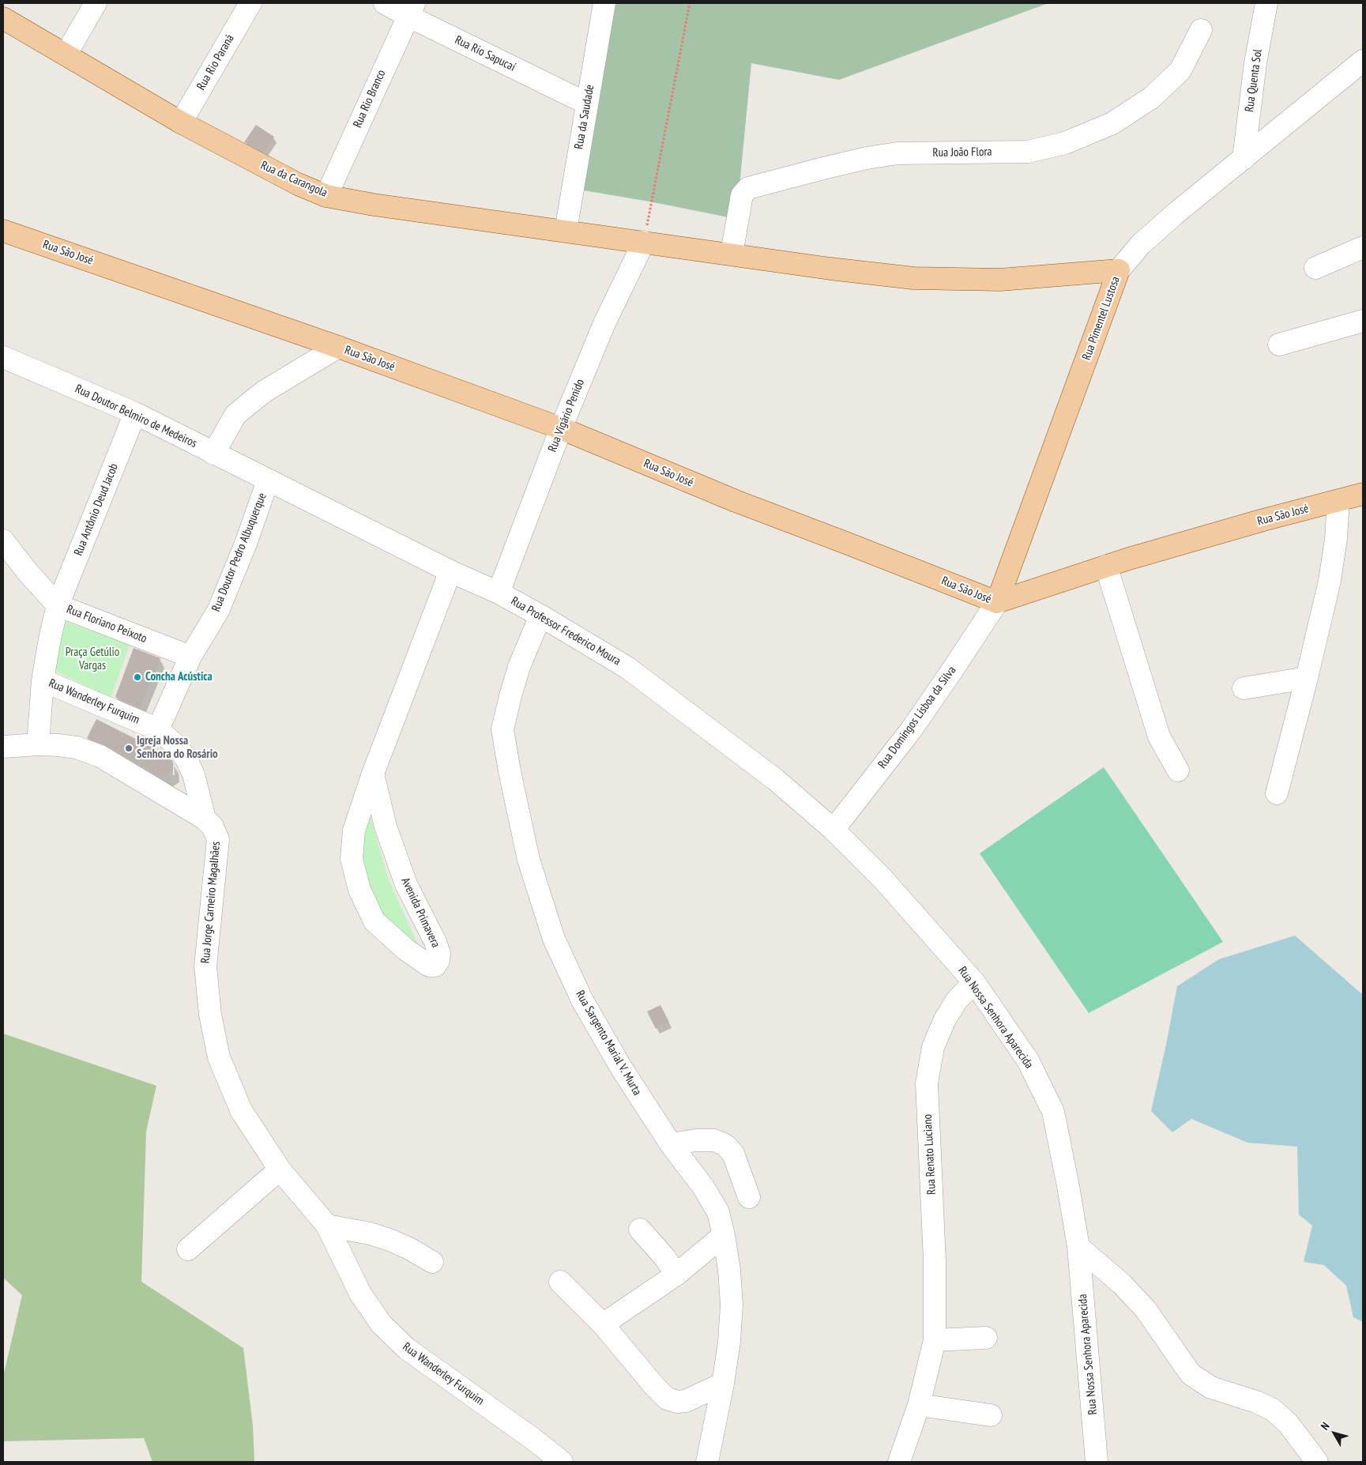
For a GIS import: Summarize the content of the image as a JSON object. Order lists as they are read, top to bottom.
{
  "streets": {
    "main road": ["Rua da Carangola", "Rua São José", "Rua Pimentel Lustosa"],
    "street": [
      "Rua Rio Sapucaí",
      "Rua Rio Paraná",
      "Rua Quenta Sol",
      "Rua Rio Branco",
      "Rua da Saudade",
      "Rua João Flora",
      "Rua Vigário Penido",
      "Rua Doutor Belmiro de Medeiros",
      "Rua Antônio Deud Jacob",
      "Rua Doutor Pedro Albuquerque",
      "Rua Floriano Peixoto",
      "Rua Professor Frederico Moura",
      "Rua Wanderley Furquim",
      "Rua Domingos Lisboa da Silva",
      "Rua Jorge Carneiro Magalhães",
      "Avenida Primavera",
      "Rua Nossa Senhora Aparecida",
      "Rua Sargento Marial V. Murta",
      "Rua Renato Luciano"
    ]
  },
  "crossings": [
    ["Rua Rio Sapucaí", "Rua Rio Branco"],
    ["Rua Rio Sapucaí", "Rua da Saudade"],
    ["Rua Rio Paraná", "Rua da Carangola"],
    ["Rua Quenta Sol", "Rua Pimentel Lustosa"],
    ["Rua Rio Branco", "Rua da Carangola"],
    ["Rua da Saudade", "Rua da Carangola"],
    ["Rua da Carangola", "Rua Vigário Penido"],
    ["Rua São José", "Rua Pimentel Lustosa"],
    ["Rua São José", "Rua Vigário Penido"],
    ["Rua São José", "Rua Domingos Lisboa da Silva"],
    ["Rua Pimentel Lustosa", "Rua Domingos Lisboa da Silva"],
    ["Rua Vigário Penido", "Rua Professor Frederico Moura"],
    ["Rua Doutor Belmiro de Medeiros", "Rua Antônio Deud Jacob"],
    ["Rua Doutor Belmiro de Medeiros", "Rua Doutor Pedro Albuquerque"],
    ["Rua Doutor Belmiro de Medeiros", "Rua Professor Frederico Moura"],
    ["Rua Antônio Deud Jacob", "Rua Floriano Peixoto"],
    ["Rua Antônio Deud Jacob", "Rua Wanderley Furquim"],
    ["Rua Antônio Deud Jacob", "Rua Jorge Carneiro Magalhães"],
    ["Rua Doutor Pedro Albuquerque", "Rua Floriano Peixoto"],
    ["Rua Doutor Pedro Albuquerque", "Rua Professor Frederico Moura"],
    ["Rua Doutor Pedro Albuquerque", "Rua Wanderley Furquim"],
    ["Rua Professor Frederico Moura", "Rua Domingos Lisboa da Silva"],
    ["Rua Professor Frederico Moura", "Avenida Primavera"],
    ["Rua Professor Frederico Moura", "Rua Nossa Senhora Aparecida"],
    ["Rua Professor Frederico Moura", "Rua Sargento Marial V. Murta"],
    ["Rua Wanderley Furquim", "Rua Jorge Carneiro Magalhães"],
    ["Rua Domingos Lisboa da Silva", "Rua Nossa Senhora Aparecida"],
    ["Rua Nossa Senhora Aparecida", "Rua Renato Luciano"]
  ],
  "parks": ["Praça Getúlio Vargas"],
  "places": ["Concha Acústica", "Igreja Nossa Senhora do Rosário"],
  "north": "top left"
}
